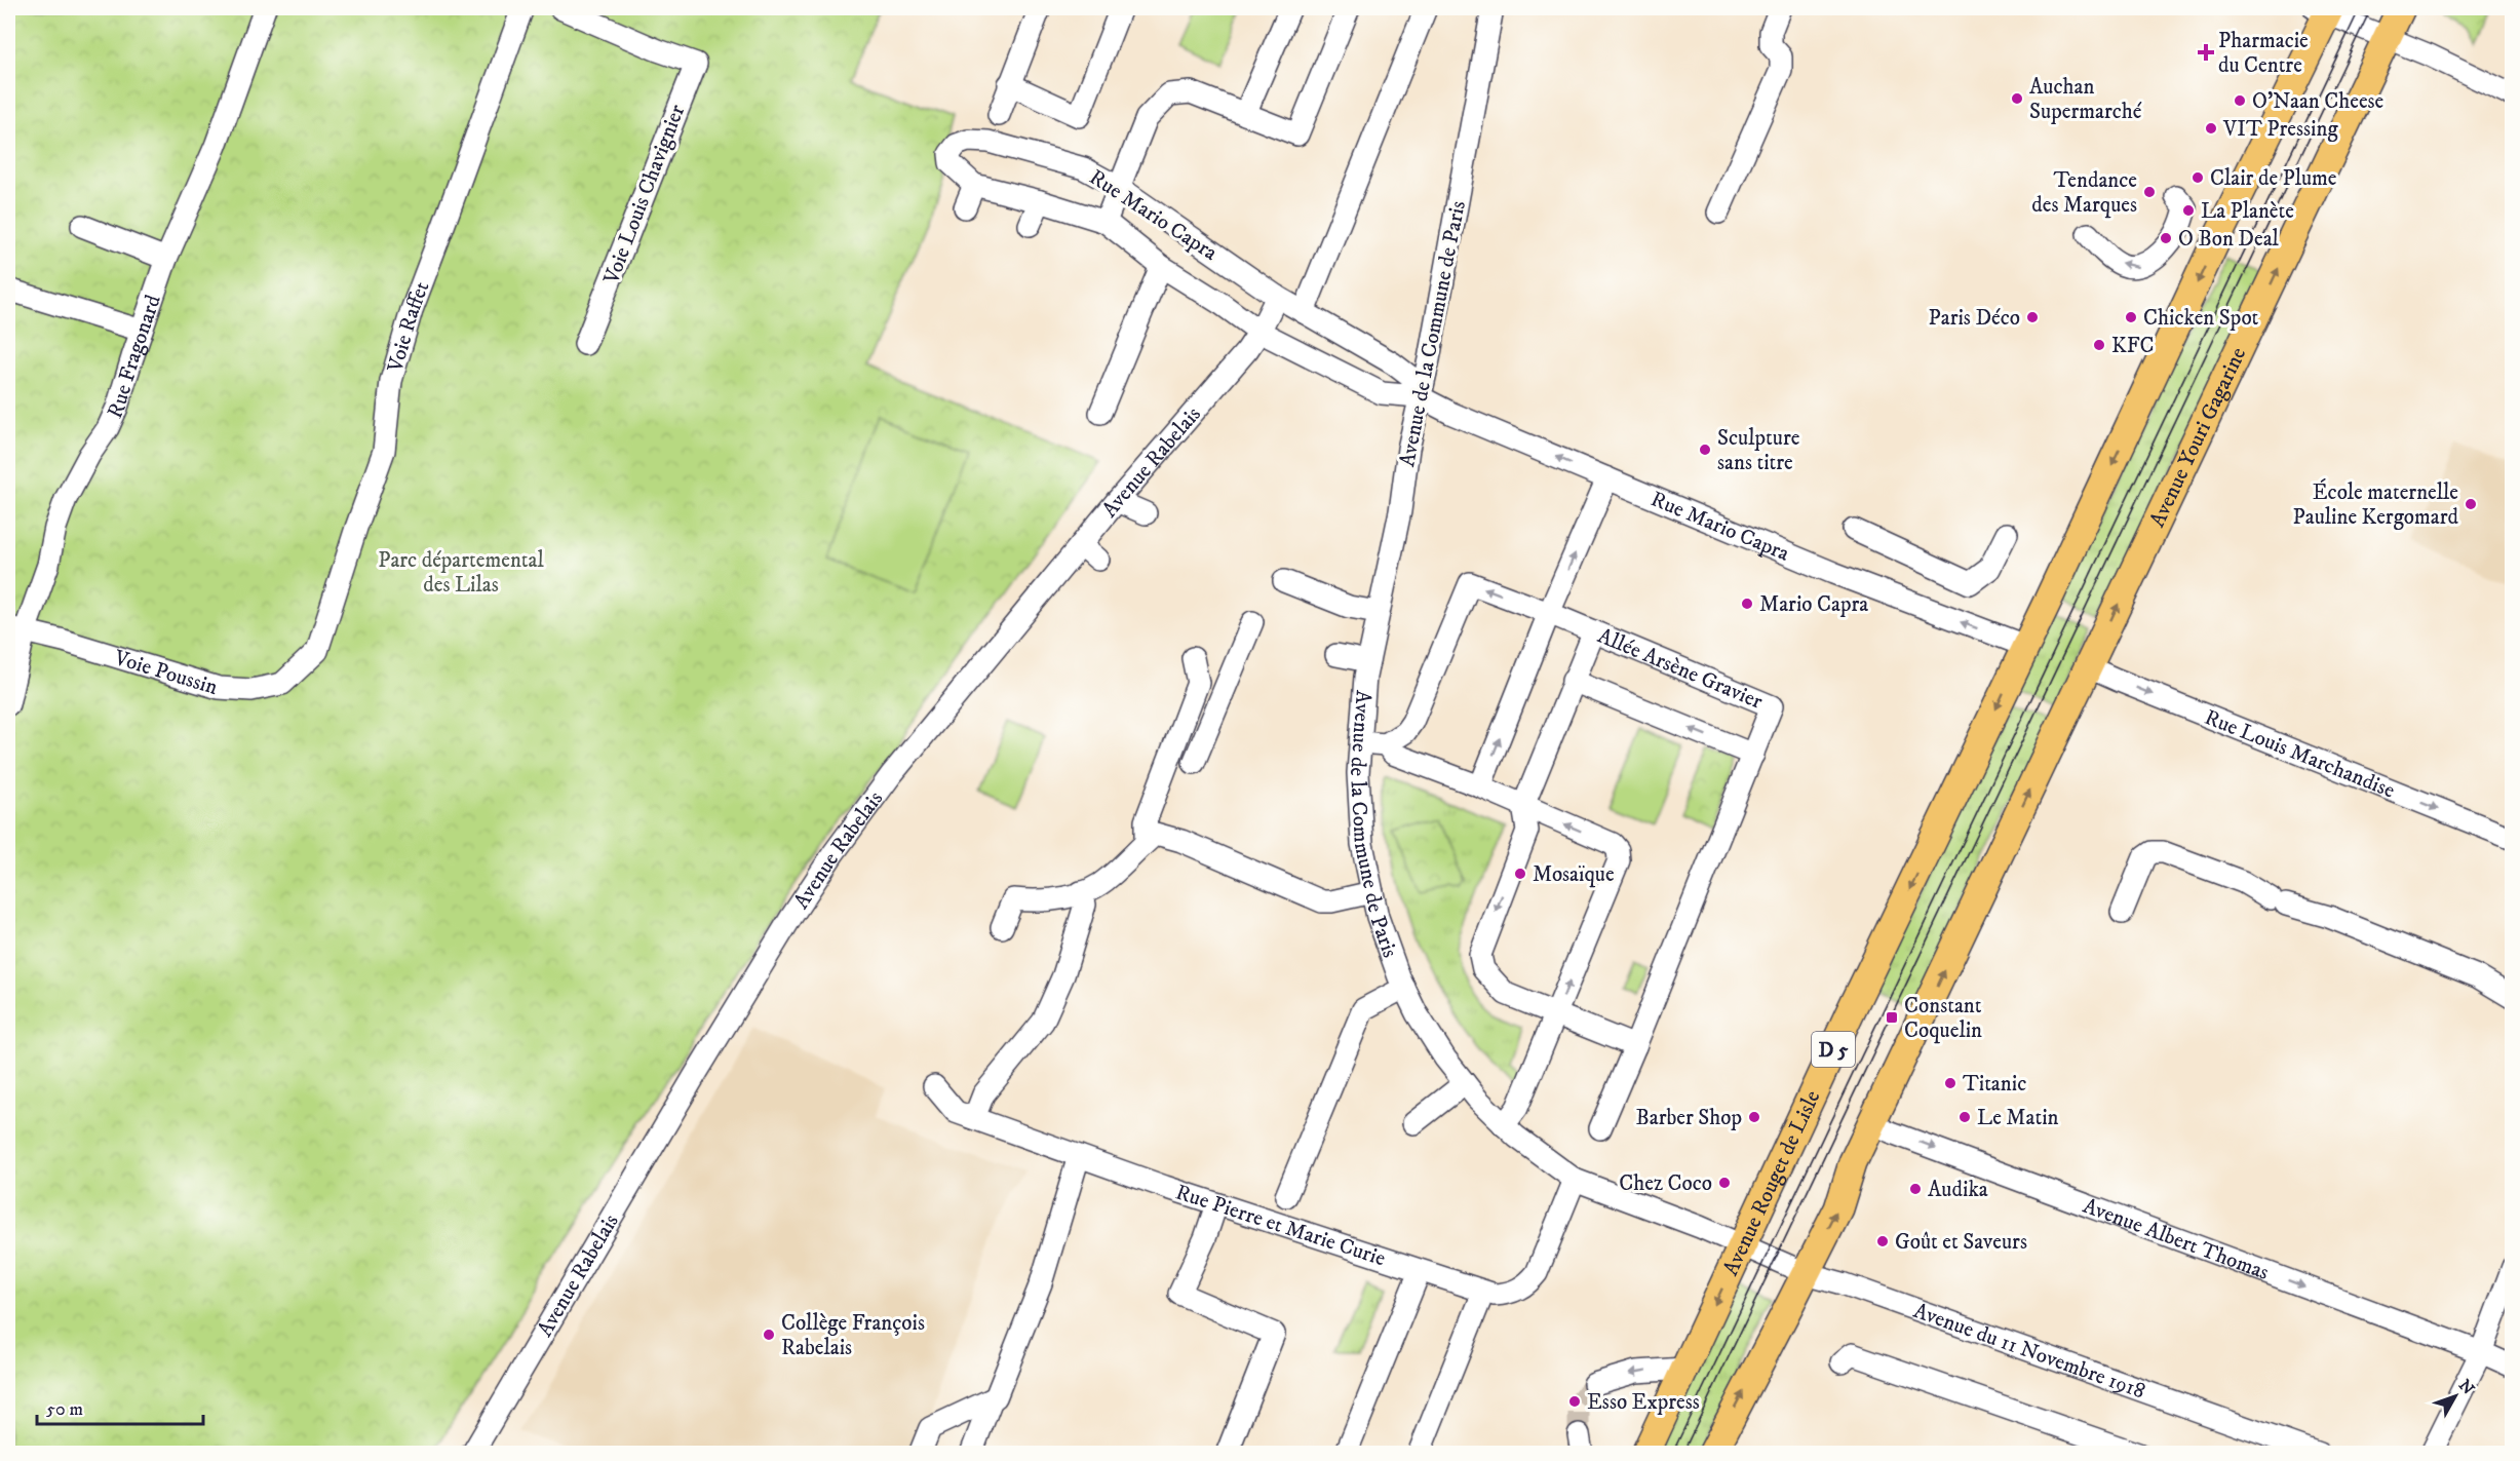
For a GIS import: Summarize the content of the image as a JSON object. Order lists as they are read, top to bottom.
{
  "streets": {
    "main road": ["Avenue Youri Gagarine", "D 5", "Avenue Rouget de Lisle"],
    "street": [
      "Voie Louis Chavignier",
      "Rue Mario Capra",
      "Voie Raffet",
      "Avenue de la Commune de Paris",
      "Rue Fragonard",
      "Avenue Rabelais",
      "Voie Poussin",
      "Allée Arsène Gravier",
      "Rue Louis Marchandise",
      "Rue Pierre et Marie Curie",
      "Avenue Albert Thomas",
      "Avenue du 11 Novembre 1918"
    ]
  },
  "crossings": [
    ["Rue Mario Capra", "Avenue de la Commune de Paris"],
    ["Rue Mario Capra", "Avenue Rabelais"],
    ["Rue Mario Capra", "D 5"],
    ["Rue Mario Capra", "Avenue Rouget de Lisle"],
    ["Voie Raffet", "Voie Poussin"],
    ["Avenue de la Commune de Paris", "Avenue Rouget de Lisle"],
    ["Avenue de la Commune de Paris", "Rue Pierre et Marie Curie"],
    ["Avenue de la Commune de Paris", "Avenue du 11 Novembre 1918"],
    ["Rue Fragonard", "Voie Poussin"],
    ["Avenue Youri Gagarine", "Rue Louis Marchandise"],
    ["D 5", "Avenue Rouget de Lisle"],
    ["Avenue Rouget de Lisle", "Avenue du 11 Novembre 1918"]
  ],
  "one_way": ["Rue Mario Capra", "Rue Louis Marchandise", "Avenue Albert Thomas"],
  "parks": ["Parc départemental des Lilas"],
  "places": {
    "health": ["Pharmacie du Centre"],
    "other": [
      "Auchan Supermarché",
      "O'Naan Cheese",
      "VIT Pressing",
      "Clair de Plume",
      "Tendance des Marques",
      "La Planète",
      "O Bon Deal",
      "Paris Déco",
      "Chicken Spot",
      "KFC",
      "Sculpture sans titre",
      "École maternelle Pauline Kergomard",
      "Mario Capra",
      "Mosaïque",
      "Titanic",
      "Barber Shop",
      "Le Matin",
      "Chez Coco",
      "Audika",
      "Goût et Saveurs",
      "Collège François Rabelais",
      "Esso Express"
    ],
    "transit": ["Constant Coquelin"]
  },
  "scale_bar": "50 m",
  "north": "top right"
}
